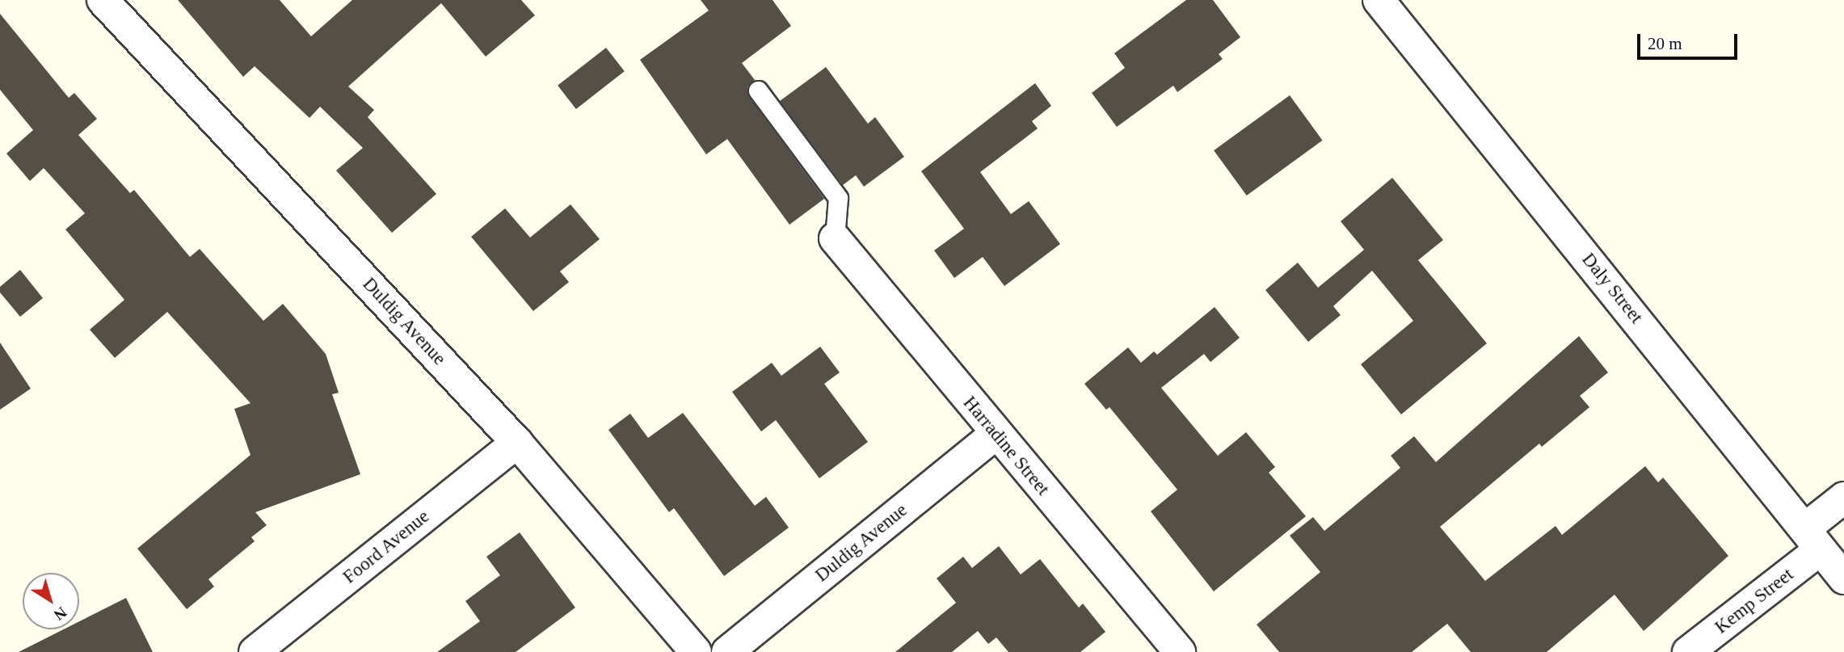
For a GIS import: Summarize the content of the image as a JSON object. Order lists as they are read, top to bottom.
{
  "streets": {
    "street": [
      "Daly Street",
      "Duldig Avenue",
      "Harradine Street",
      "Foord Avenue",
      "Kemp Street"
    ]
  },
  "crossings": [
    ["Daly Street", "Kemp Street"],
    ["Duldig Avenue", "Harradine Street"],
    ["Duldig Avenue", "Foord Avenue"]
  ],
  "scale_bar": "20 m",
  "north": "bottom right"
}
